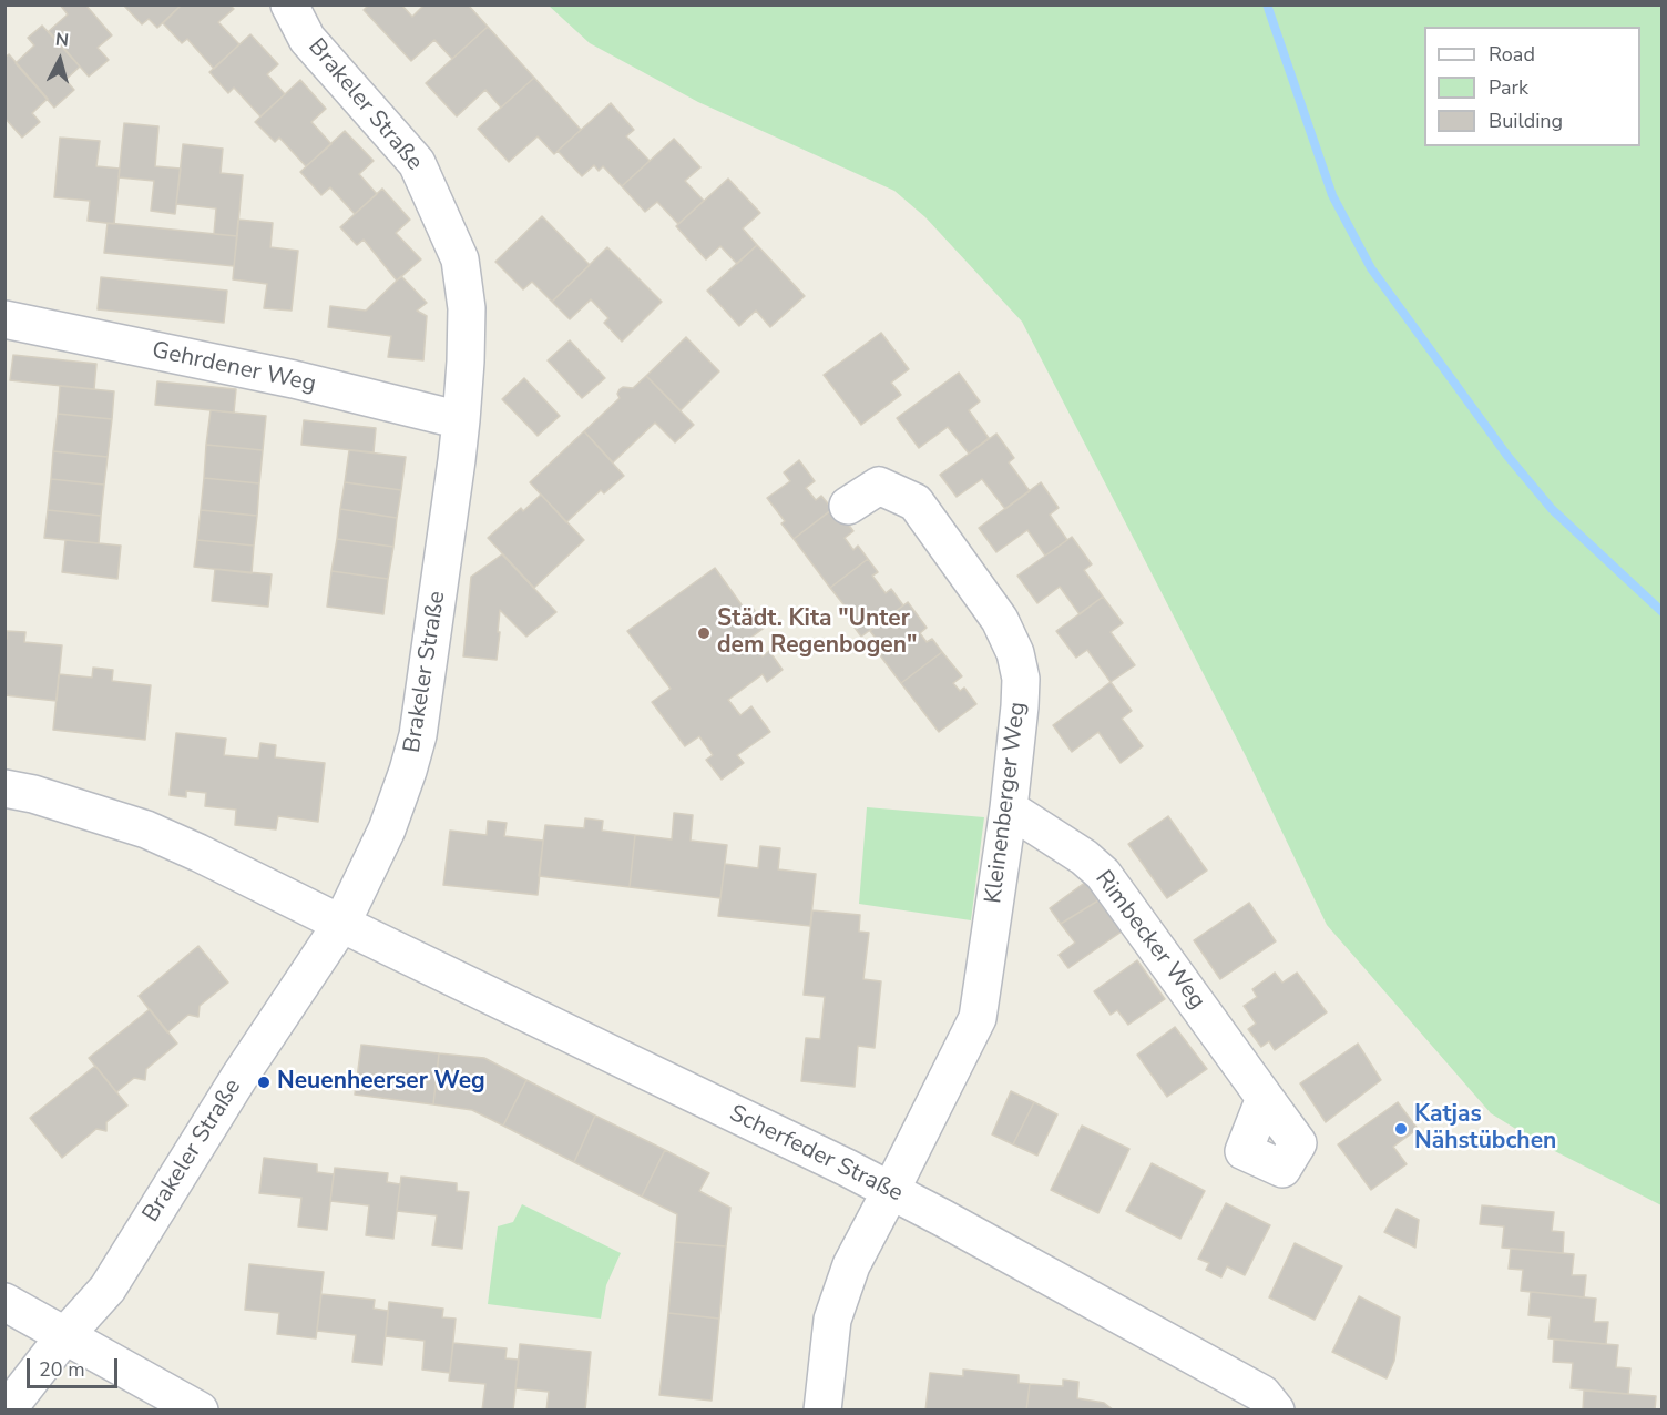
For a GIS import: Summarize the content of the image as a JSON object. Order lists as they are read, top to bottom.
{
  "streets": {
    "street": [
      "Brakeler Straße",
      "Gehrdener Weg",
      "Kleinenberger Weg",
      "Rimbecker Weg",
      "Scherfeder Straße"
    ]
  },
  "crossings": [
    ["Brakeler Straße", "Gehrdener Weg"],
    ["Brakeler Straße", "Scherfeder Straße"],
    ["Kleinenberger Weg", "Rimbecker Weg"],
    ["Kleinenberger Weg", "Scherfeder Straße"]
  ],
  "places": ["Städt. Kita \"Unter dem Regenbogen\"", "Neuenheerser Weg", "Katjas Nähstübchen"],
  "legend": ["Road", "Park", "Building"],
  "scale_bar": "20 m",
  "north": "top"
}
